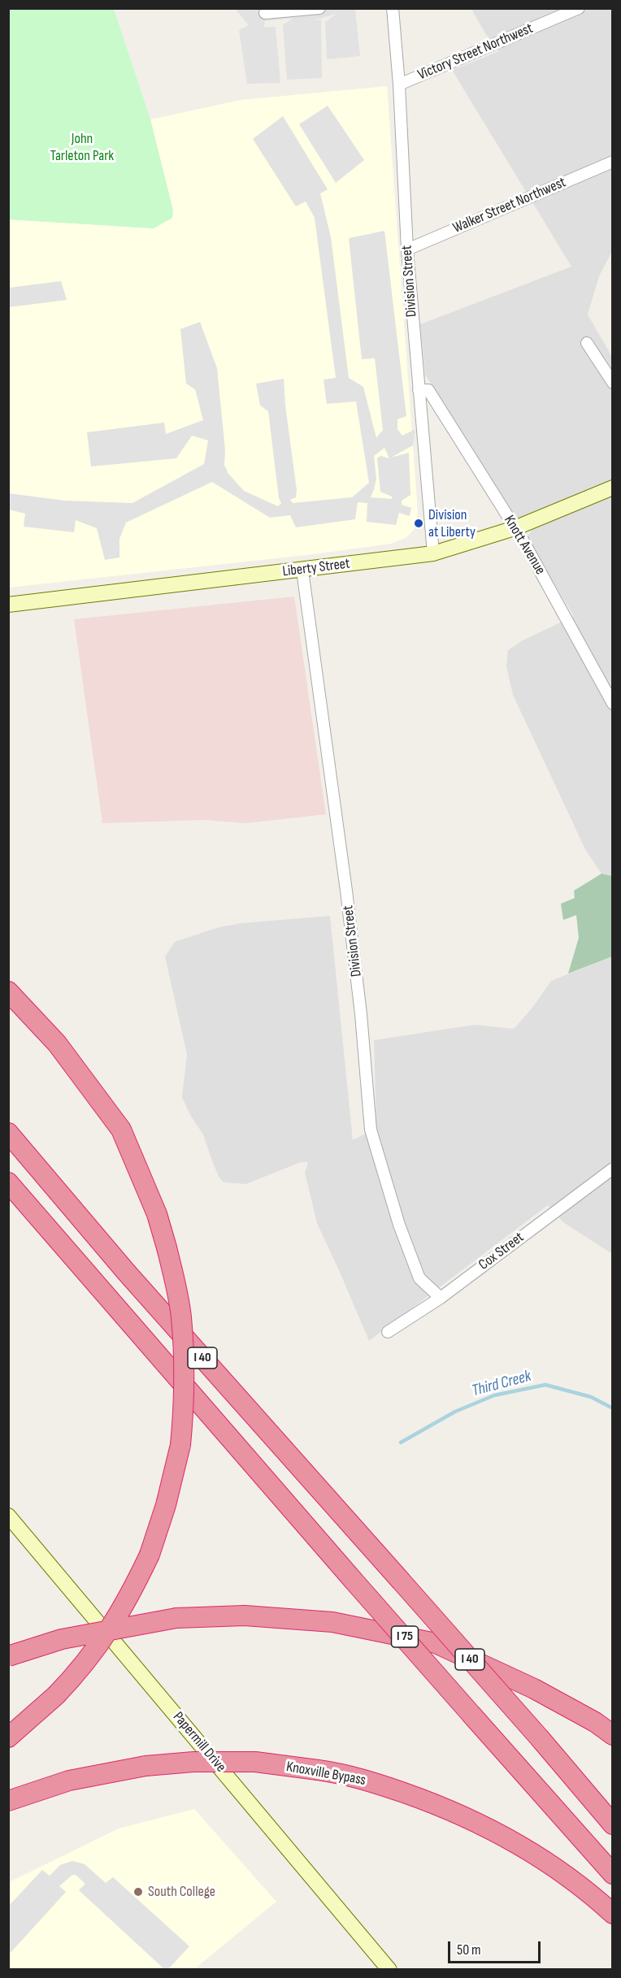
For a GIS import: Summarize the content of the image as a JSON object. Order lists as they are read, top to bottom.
{
  "streets": {
    "highway": ["I 40", "I 75", "Knoxville Bypass"],
    "street": [
      "Victory Street Northwest",
      "Walker Street Northwest",
      "Division Street",
      "Knott Avenue",
      "Liberty Street",
      "Cox Street",
      "Papermill Drive"
    ]
  },
  "crossings": [
    ["Victory Street Northwest", "Division Street"],
    ["Walker Street Northwest", "Division Street"],
    ["Division Street", "Knott Avenue"],
    ["Division Street", "Liberty Street"],
    ["Division Street", "Cox Street"],
    ["Knott Avenue", "Liberty Street"]
  ],
  "water": ["Third Creek"],
  "parks": ["John Tarleton Park"],
  "places": ["Division at Liberty", "South College"],
  "scale_bar": "50 m"
}
